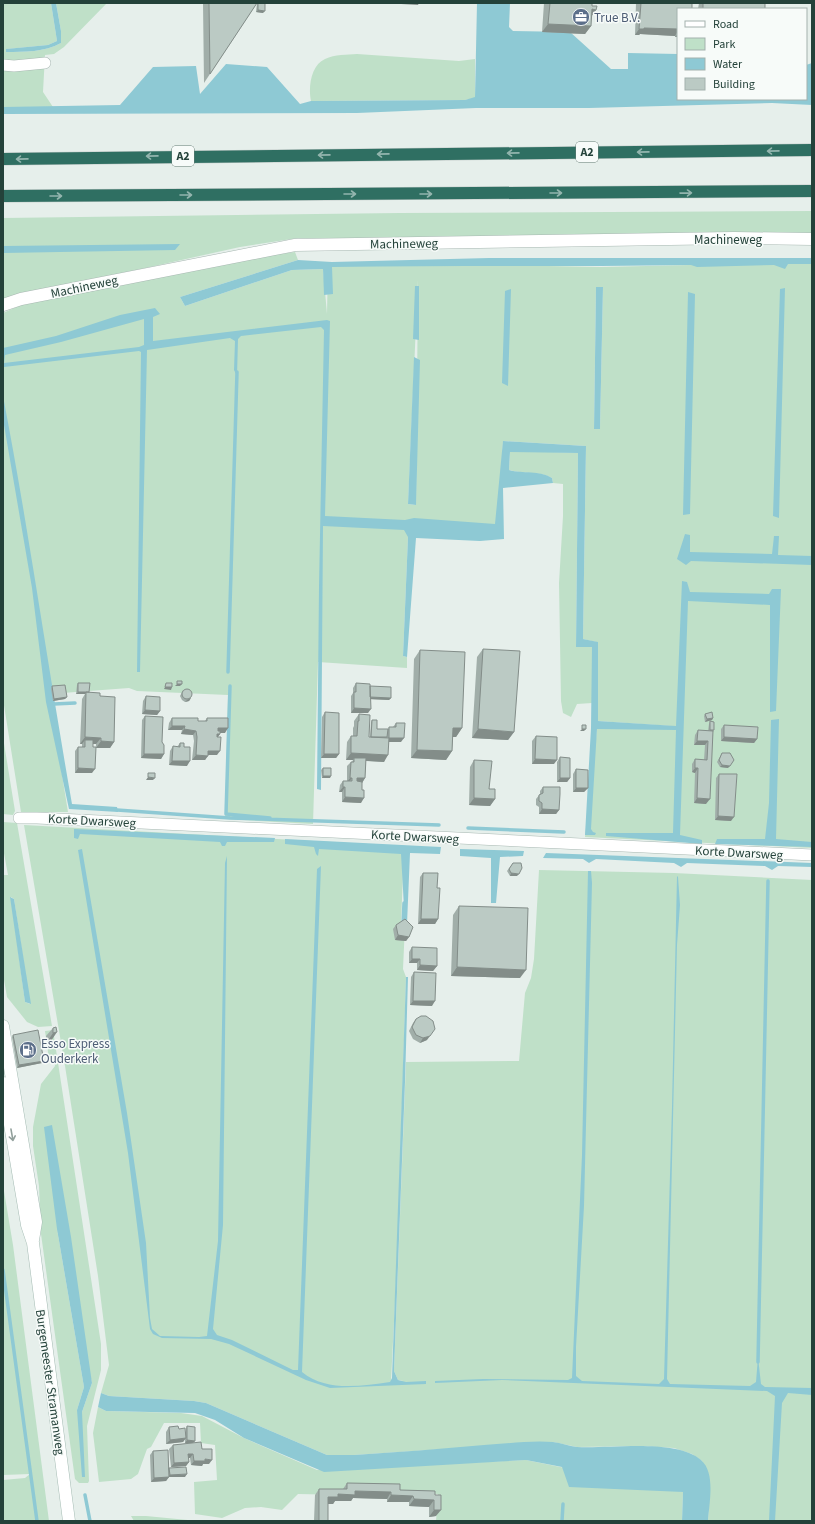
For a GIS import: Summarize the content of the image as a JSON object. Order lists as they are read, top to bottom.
{
  "streets": {
    "highway": ["A2"],
    "street": ["Machineweg", "Korte Dwarsweg", "Burgemeester Stramanweg"]
  },
  "places": {
    "office": ["True B.V."],
    "fuel station": ["Esso Express Ouderkerk"]
  },
  "legend": [
    "Road",
    "Park",
    "Water",
    "Building"
  ]
}
